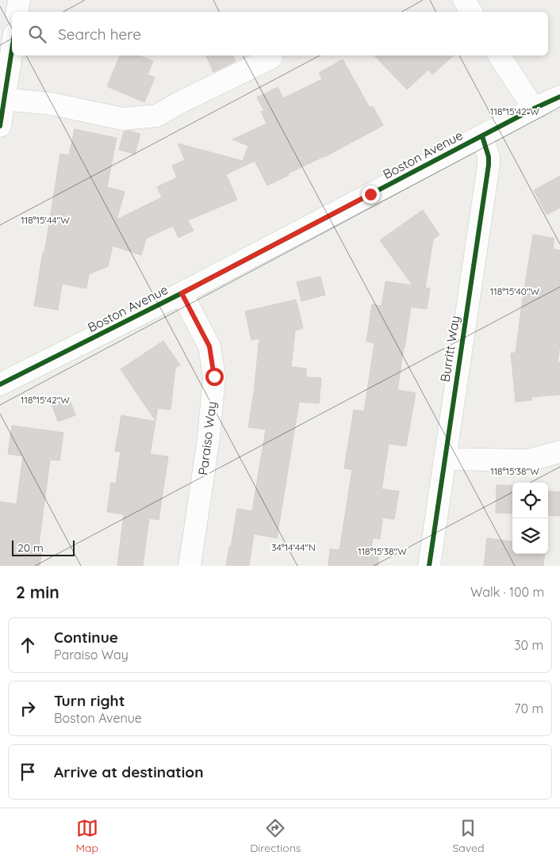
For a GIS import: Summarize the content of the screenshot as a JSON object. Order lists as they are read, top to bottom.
{
  "streets": {
    "street": ["Boston Avenue", "Burritt Way", "Paraiso Way"]
  },
  "crossings": [
    ["Boston Avenue", "Burritt Way"],
    ["Boston Avenue", "Paraiso Way"]
  ],
  "scale_bar": "20 m",
  "page": {
    "search": "Search here",
    "scale": "20 m",
    "heading": ["2 min", "Walk · 100 m"],
    "list": [
      ["Continue", "Paraiso Way", "30 m"],
      ["Turn right", "Boston Avenue", "70 m"],
      "Arrive at destination"
    ],
    "nav": ["Map", "Directions", "Saved"]
  },
  "coordinates": [
    "118°15'42\"W",
    "118°15'44\"W",
    "118°15'40\"W",
    "118°15'38\"W",
    "34°14'44\"N"
  ]
}
